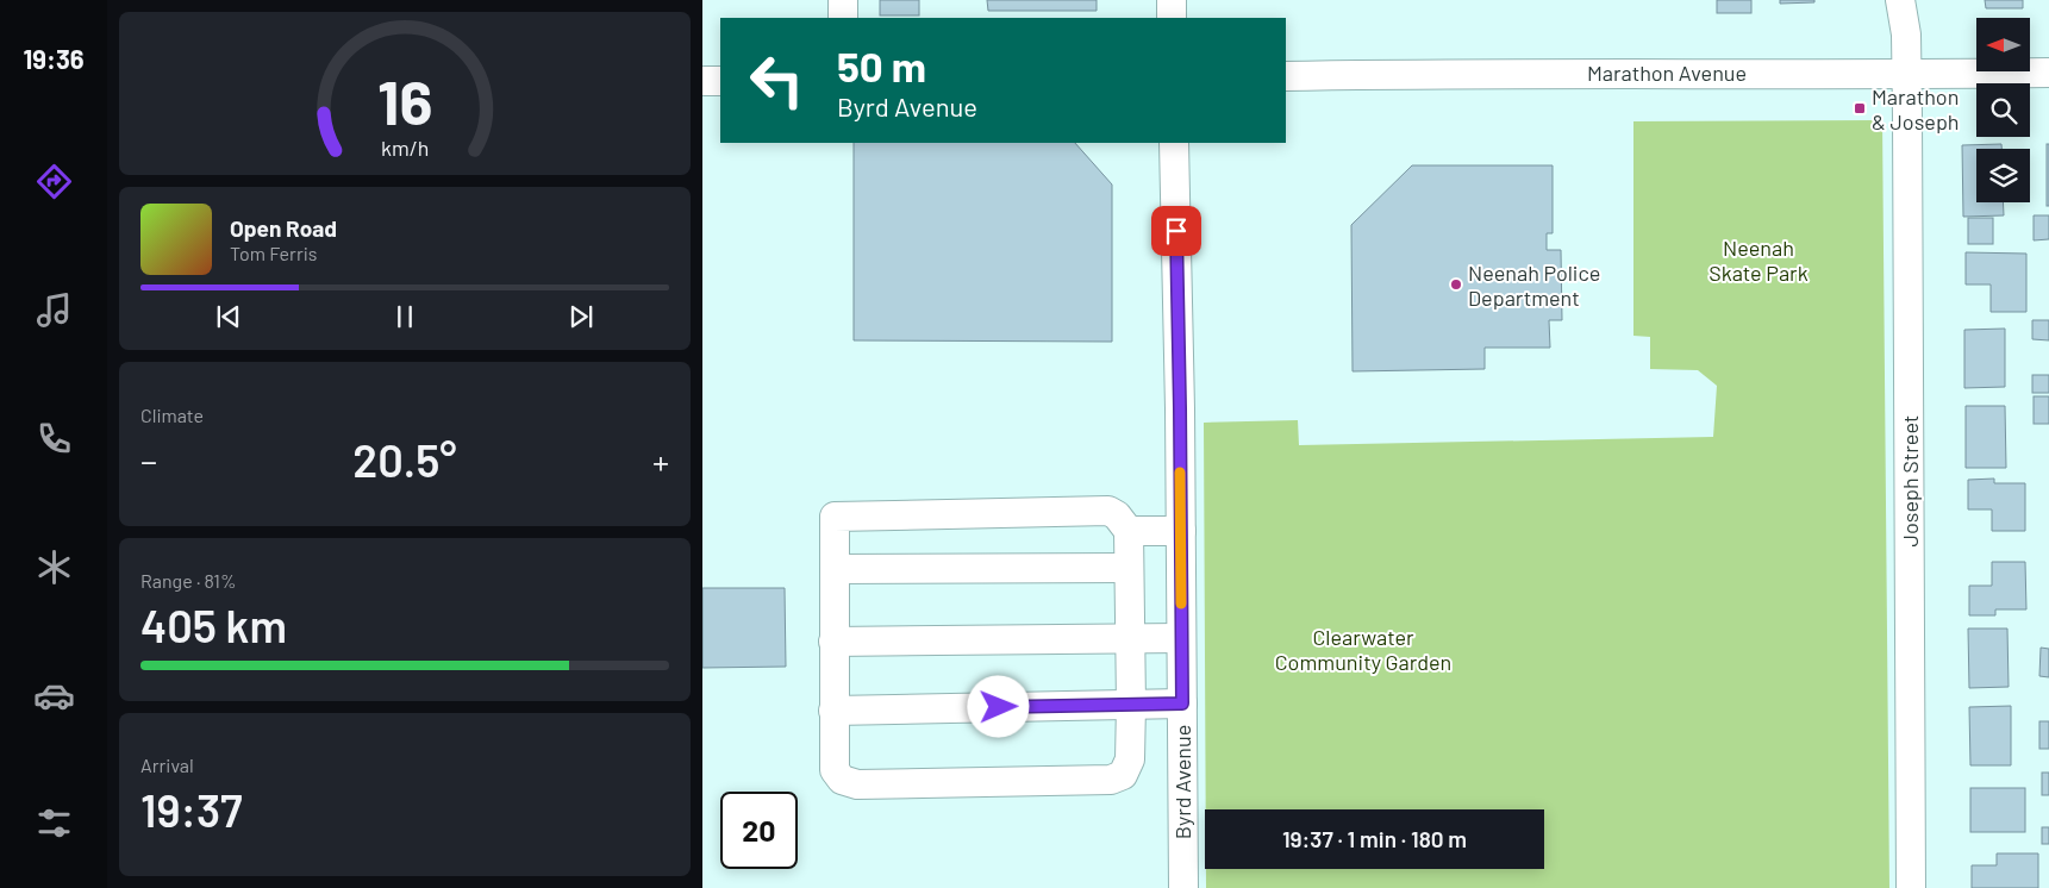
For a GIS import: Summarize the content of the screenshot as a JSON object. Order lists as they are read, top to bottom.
{
  "streets": {
    "street": ["Marathon Avenue", "Joseph Street", "Byrd Avenue"]
  },
  "crossings": [
    ["Marathon Avenue", "Joseph Street"]
  ],
  "parks": ["Neenah Skate Park", "Clearwater Community Garden"],
  "places": {
    "transit": ["Marathon & Joseph"],
    "other": ["Neenah Police Department"]
  },
  "north": "left",
  "page": {
    "tabs": "19:36",
    "turn": ["50 m", "Byrd Avenue"],
    "song": ["Open Road", "Tom Ferris"],
    "tile": [
      "Climate",
      ["Range · 81%", "405 km"],
      ["Arrival", "19:37"]
    ],
    "heat": ["−", "20.5°", "+"],
    "limit": "20",
    "trip": "19:37 · 1 min · 180 m",
    "gauge": ["16", "km/h"]
  }
}
